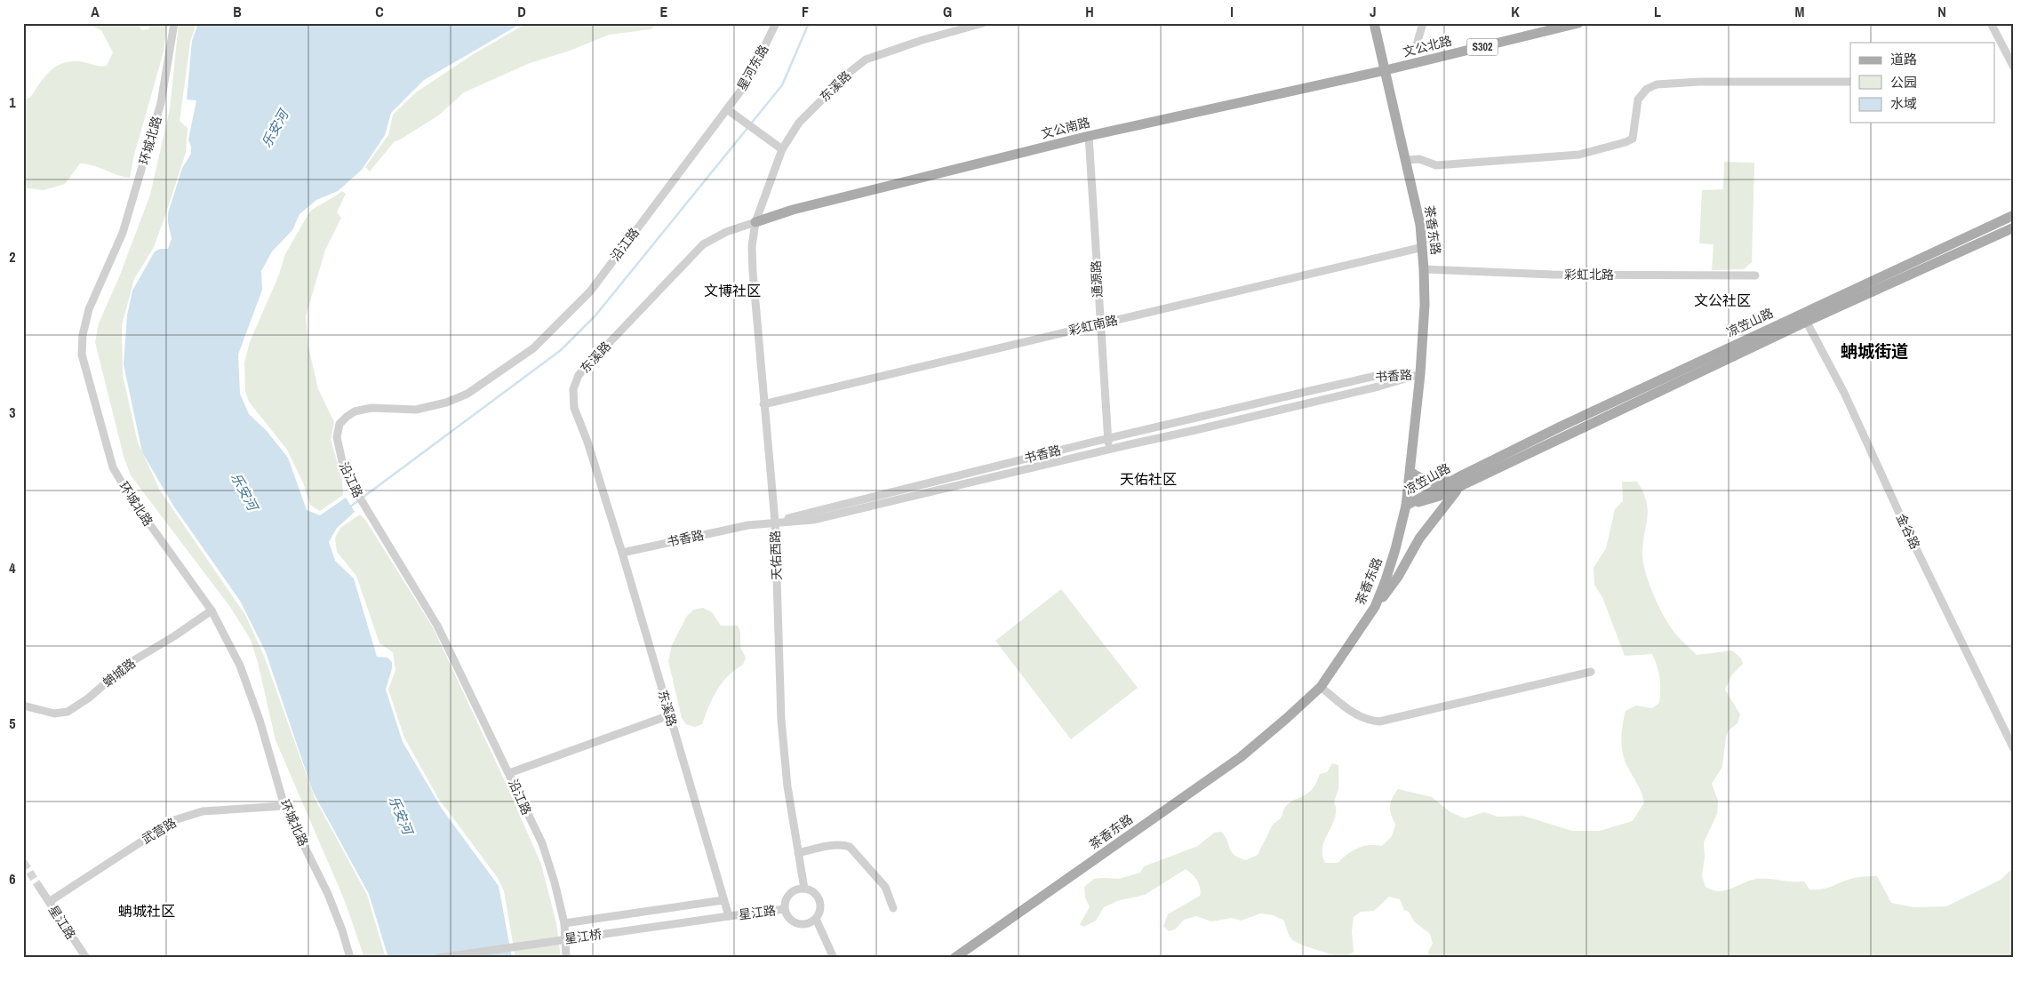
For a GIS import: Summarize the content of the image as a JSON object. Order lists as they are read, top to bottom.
{
  "streets": {
    "main road": [
      "文公北路",
      "S302",
      "文公南路",
      "茶香东路",
      "凉笠山路"
    ],
    "street": [
      "星河东路",
      "东溪路",
      "环城北路",
      "沿江路",
      "彩虹北路",
      "通源路",
      "彩虹南路",
      "书香路",
      "金谷路",
      "天佑西路",
      "蚺城路",
      "武营路",
      "星江路",
      "星江桥"
    ]
  },
  "crossings": [
    ["文公北路", "文公南路"],
    ["文公北路", "茶香东路"],
    ["星河东路", "沿江路"],
    ["东溪路", "文公南路"],
    ["东溪路", "书香路"],
    ["东溪路", "天佑西路"],
    ["东溪路", "星江路"],
    ["东溪路", "星江桥"],
    ["文公南路", "茶香东路"],
    ["文公南路", "通源路"],
    ["文公南路", "天佑西路"],
    ["环城北路", "蚺城路"],
    ["环城北路", "武营路"],
    ["茶香东路", "彩虹北路"],
    ["茶香东路", "凉笠山路"],
    ["茶香东路", "彩虹南路"],
    ["茶香东路", "书香路"],
    ["通源路", "彩虹南路"],
    ["通源路", "书香路"],
    ["凉笠山路", "金谷路"],
    ["彩虹南路", "天佑西路"],
    ["书香路", "天佑西路"],
    ["天佑西路", "星江路"],
    ["武营路", "星江路"],
    ["星江路", "星江桥"]
  ],
  "districts": [
    "文博社区",
    "文公社区",
    "蚺城街道",
    "天佑社区",
    "蚺城社区"
  ],
  "water": ["乐安河"],
  "legend": ["道路", "公园", "水域"],
  "grid": {
    "columns": [
      "A",
      "B",
      "C",
      "D",
      "E",
      "F",
      "G",
      "H",
      "I",
      "J",
      "K",
      "L",
      "M",
      "N"
    ],
    "rows": [
      "1",
      "2",
      "3",
      "4",
      "5",
      "6"
    ]
  }
}
